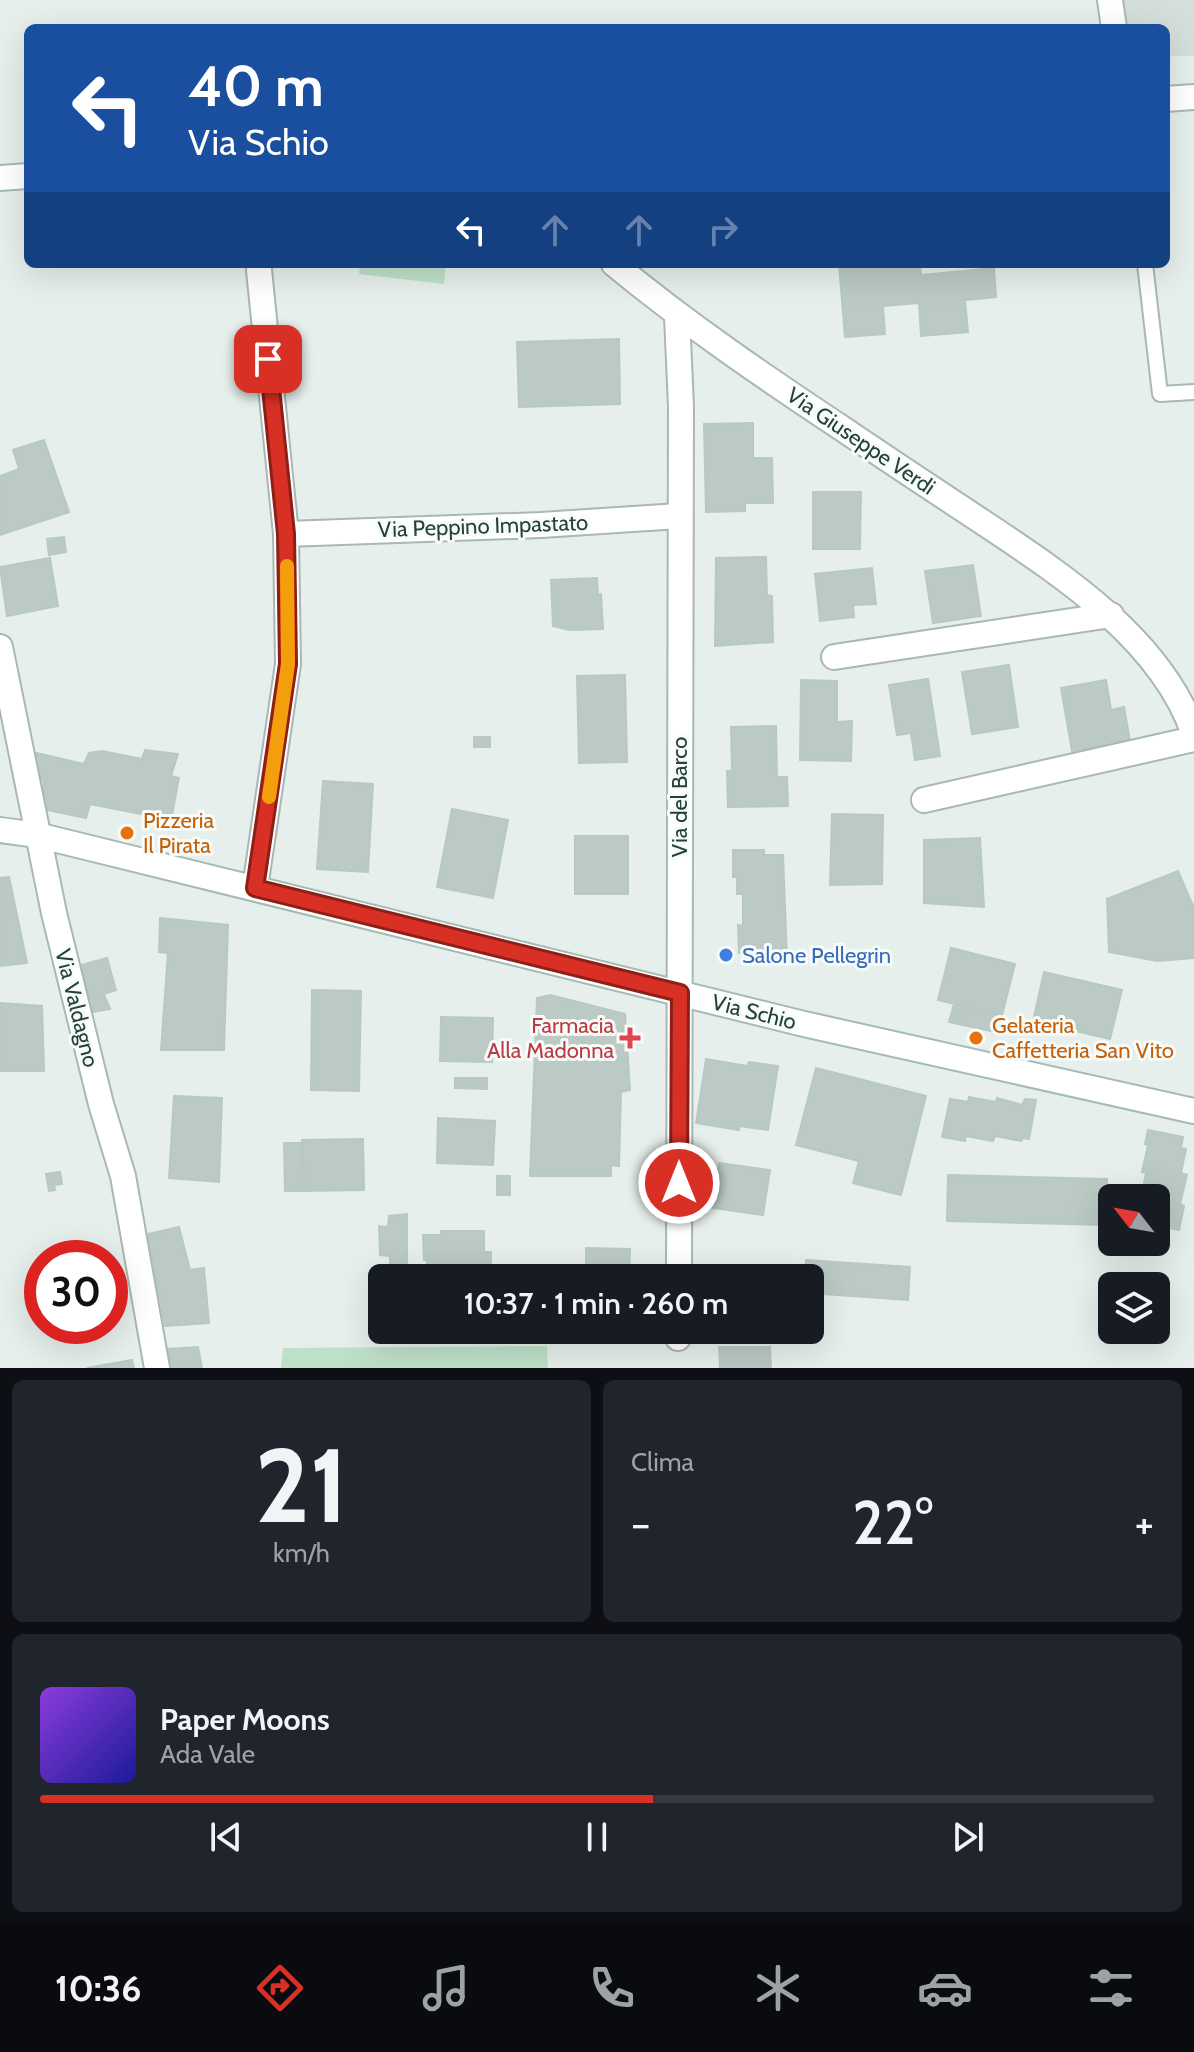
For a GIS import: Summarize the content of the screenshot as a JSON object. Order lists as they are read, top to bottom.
{
  "streets": {
    "street": [
      "Via Giuseppe Verdi",
      "Via Peppino Impastato",
      "Via del Barco",
      "Via Valdagno",
      "Via Schio"
    ]
  },
  "crossings": [
    ["Via Giuseppe Verdi", "Via del Barco"],
    ["Via Peppino Impastato", "Via del Barco"],
    ["Via del Barco", "Via Schio"],
    ["Via Valdagno", "Via Schio"]
  ],
  "places": {
    "other": ["Pizzeria Il Pirata", "Salone Pellegrin", "Gelateria Caffetteria San Vito"],
    "health": ["Farmacia Alla Madonna"]
  },
  "north": "top left",
  "page": {
    "turn": ["40 m", "Via Schio"],
    "limit": "30",
    "trip": "10:37 · 1 min · 260 m",
    "tile": [
      ["21", "km/h"],
      "Clima"
    ],
    "heat": ["−", "22°", "+"],
    "song": ["Paper Moons", "Ada Vale"],
    "tabs": "10:36"
  }
}
